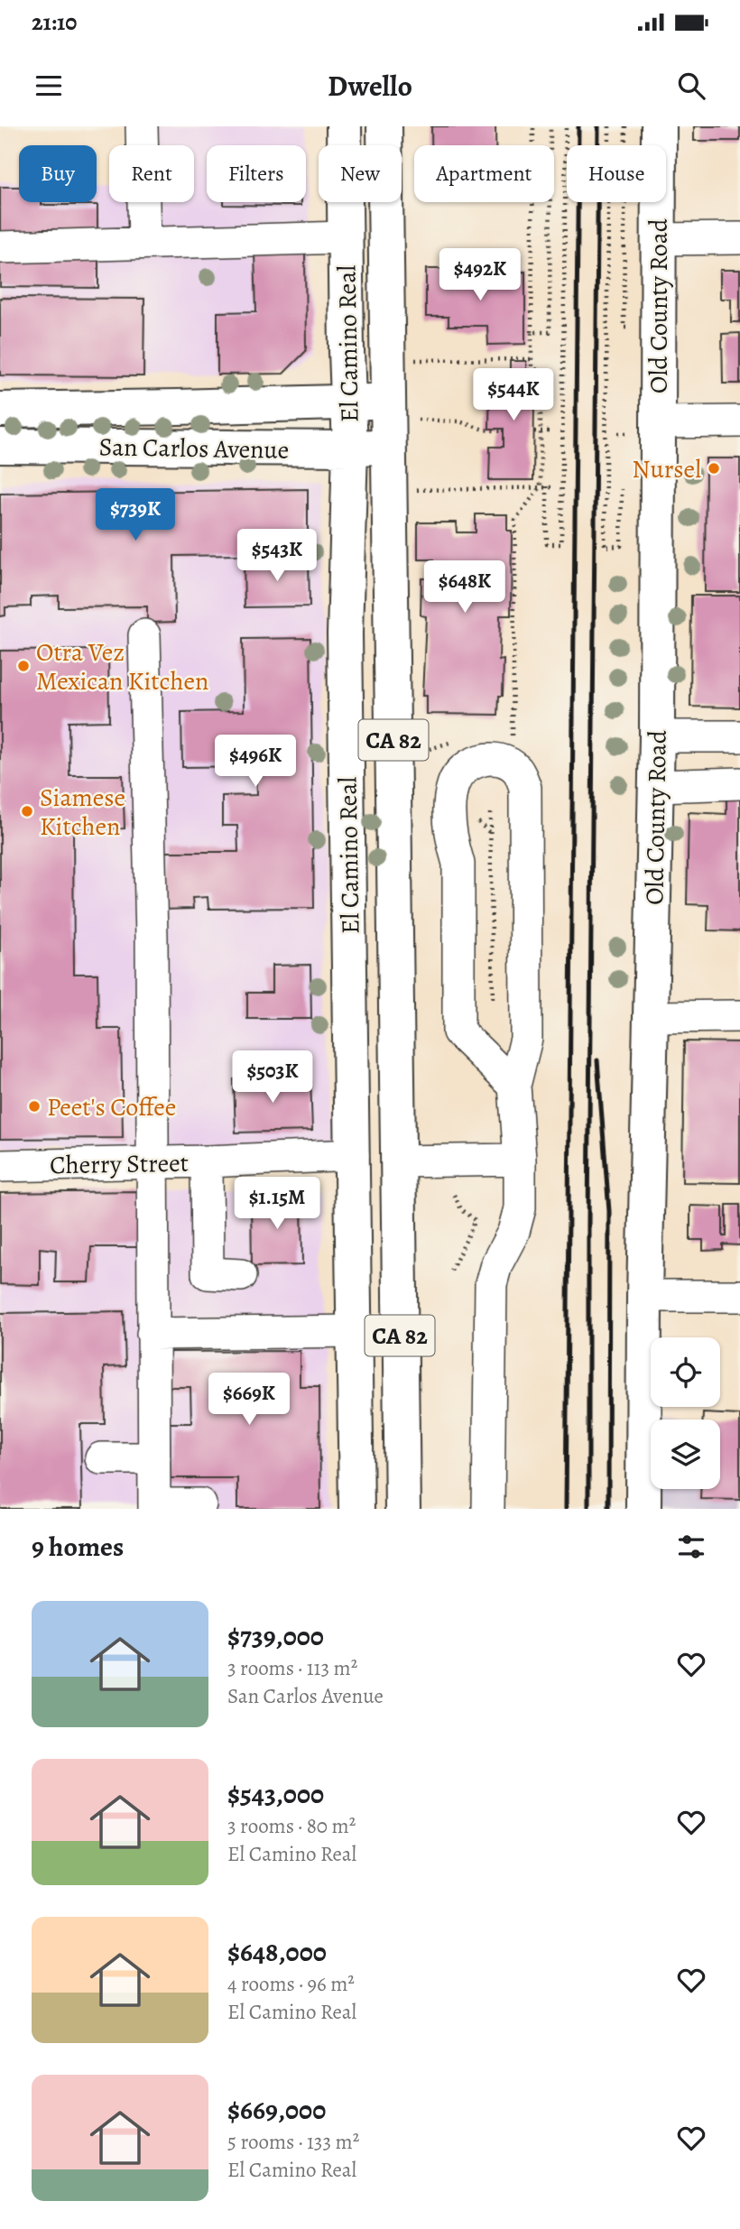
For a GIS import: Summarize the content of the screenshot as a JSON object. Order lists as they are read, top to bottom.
{
  "streets": {
    "main road": [
      "Old County Road",
      "El Camino Real",
      "San Carlos Avenue",
      "CA 82"
    ],
    "street": ["Cherry Street"]
  },
  "crossings": [
    ["El Camino Real", "San Carlos Avenue"],
    ["El Camino Real", "Cherry Street"]
  ],
  "places": [
    "Nursel",
    "Otra Vez Mexican Kitchen",
    "Siamese Kitchen",
    "Peet's Coffee"
  ],
  "page": {
    "status": "21:10",
    "header": "Dwello",
    "chip": [
      "Buy",
      "Rent",
      "Filters",
      "New",
      "Apartment",
      "House"
    ],
    "price": [
      "$492K",
      "$544K",
      "$739K",
      "$543K",
      "$648K",
      "$496K",
      "$503K",
      "$1.15M",
      "$669K"
    ],
    "heading": "9 homes",
    "list": [
      {
        "name": "$739,000",
        "note": "3 rooms · 113 m² · San Carlos Avenue"
      },
      {
        "name": "$543,000",
        "note": "3 rooms · 80 m² · El Camino Real"
      },
      {
        "name": "$648,000",
        "note": "4 rooms · 96 m² · El Camino Real"
      },
      {
        "name": "$669,000",
        "note": "5 rooms · 133 m² · El Camino Real"
      }
    ]
  }
}
